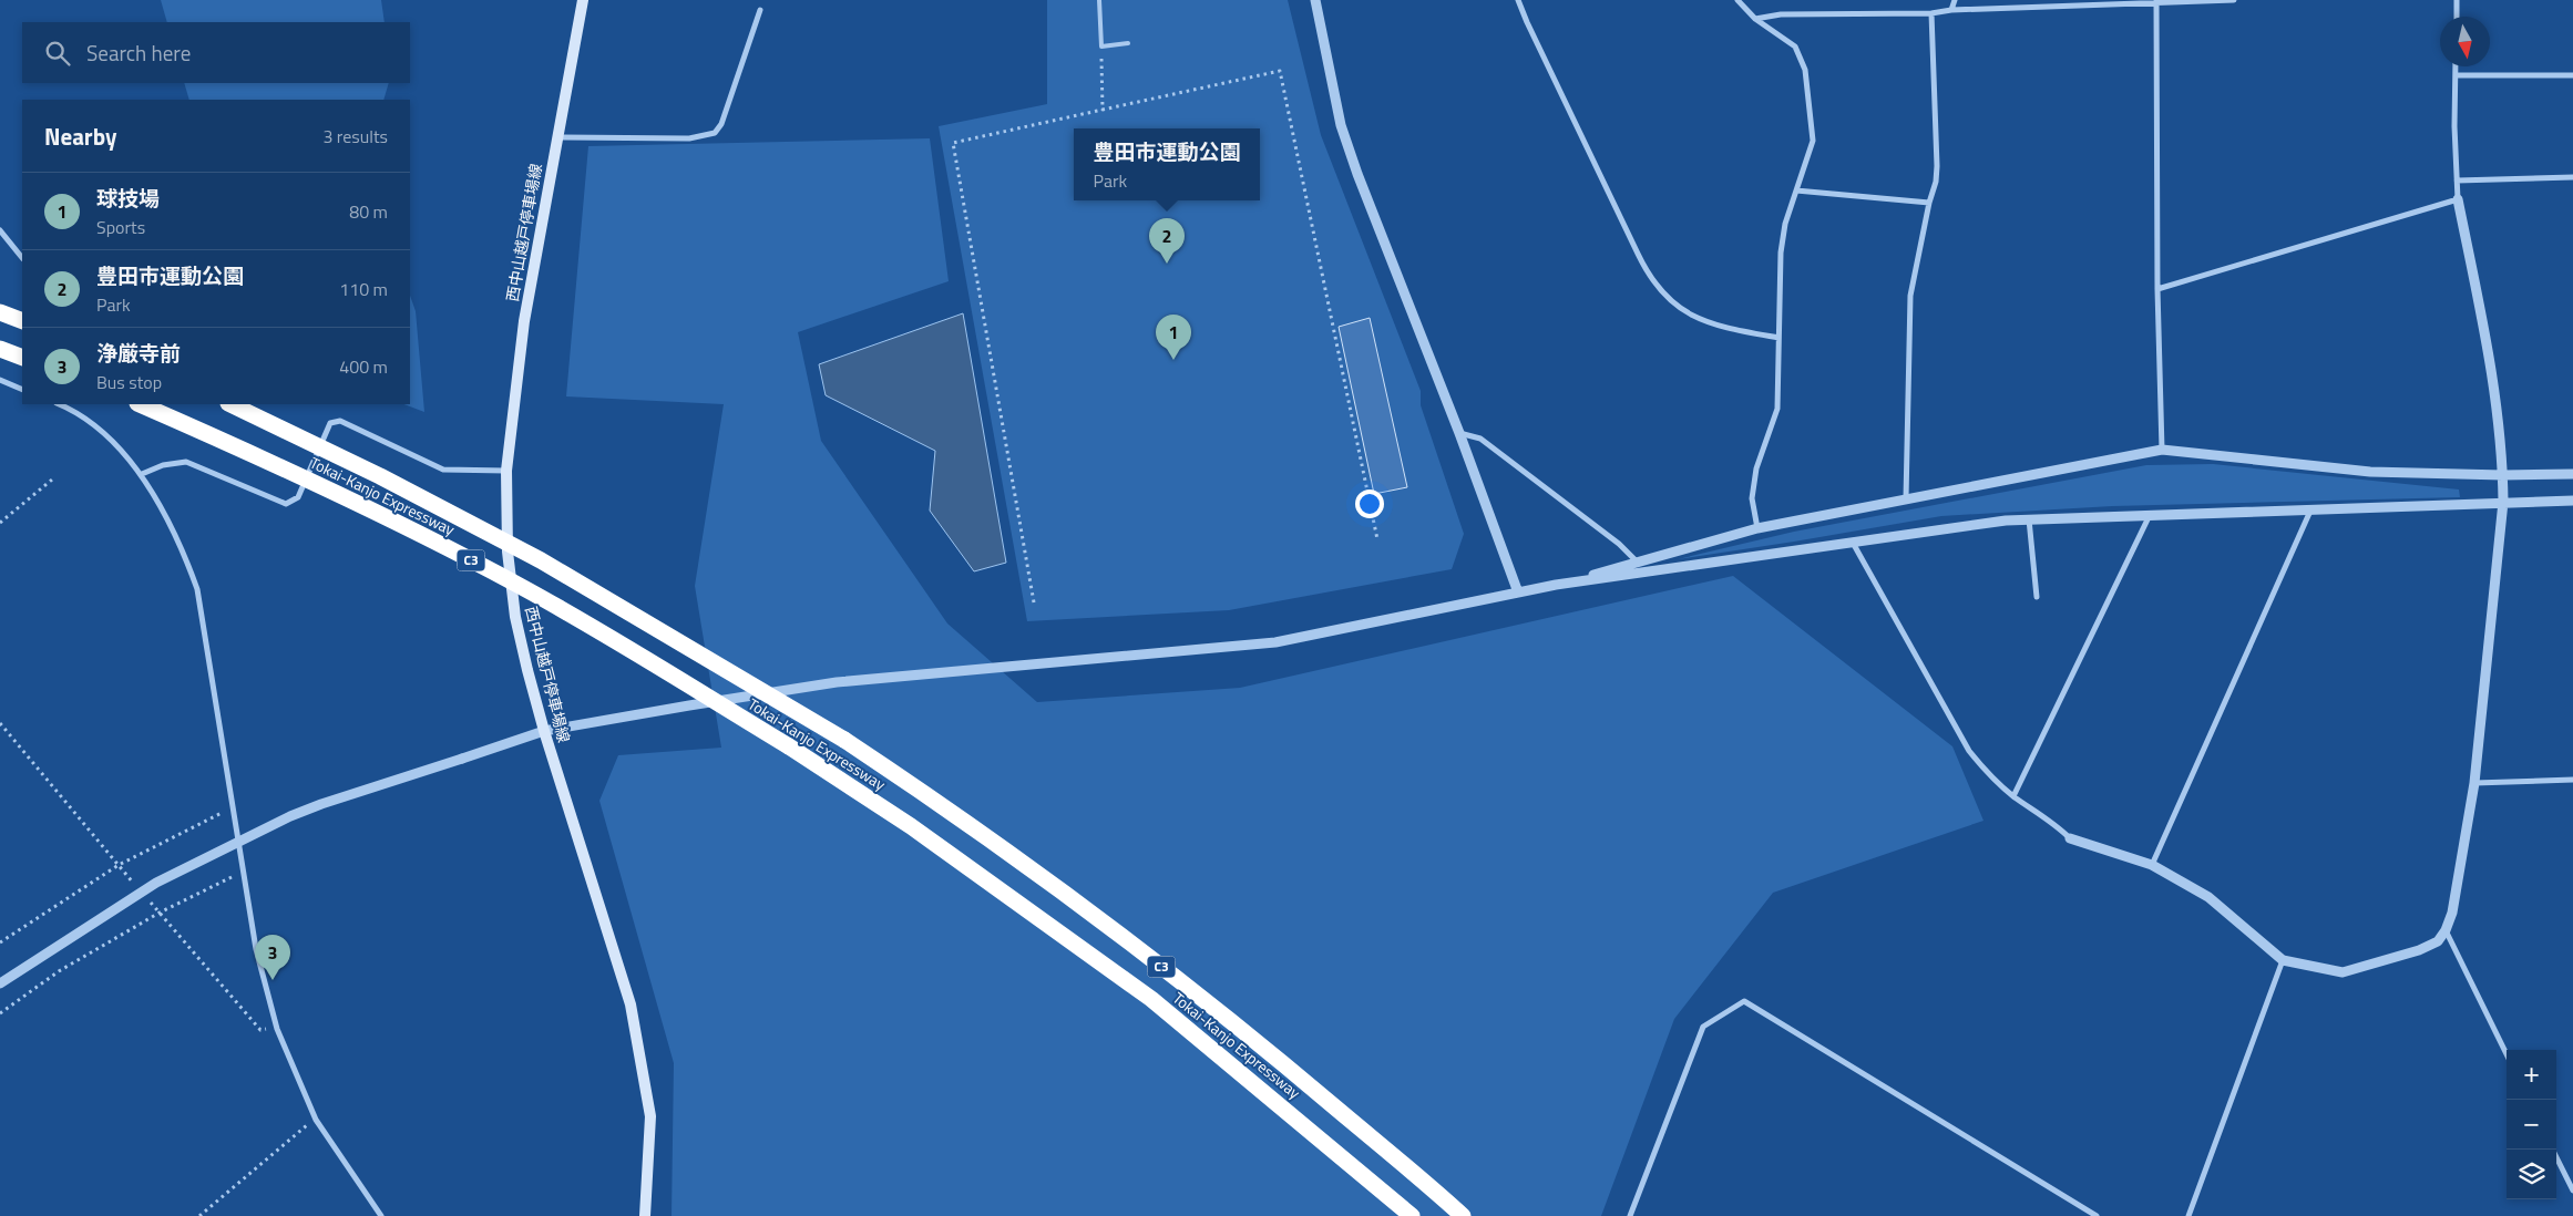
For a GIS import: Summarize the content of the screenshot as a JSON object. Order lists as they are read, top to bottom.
{
  "streets": {
    "highway": ["Tokai-Kanjo Expressway", "C3"],
    "main road": ["西中山越戸停車場線"]
  },
  "north": "bottom",
  "page": {
    "search": "Search here",
    "heading": ["Nearby", "3 results"],
    "popup": ["豊田市運動公園", "Park"],
    "list": [
      {
        "mark": "1",
        "name": "球技場",
        "note": "Sports",
        "value": "80 m"
      },
      {
        "mark": "2",
        "name": "豊田市運動公園",
        "note": "Park",
        "value": "110 m"
      },
      {
        "mark": "3",
        "name": "浄厳寺前",
        "note": "Bus stop",
        "value": "400 m"
      }
    ],
    "pins": ["2", "1", "3"],
    "map_buttons": ["+", "−"]
  }
}
